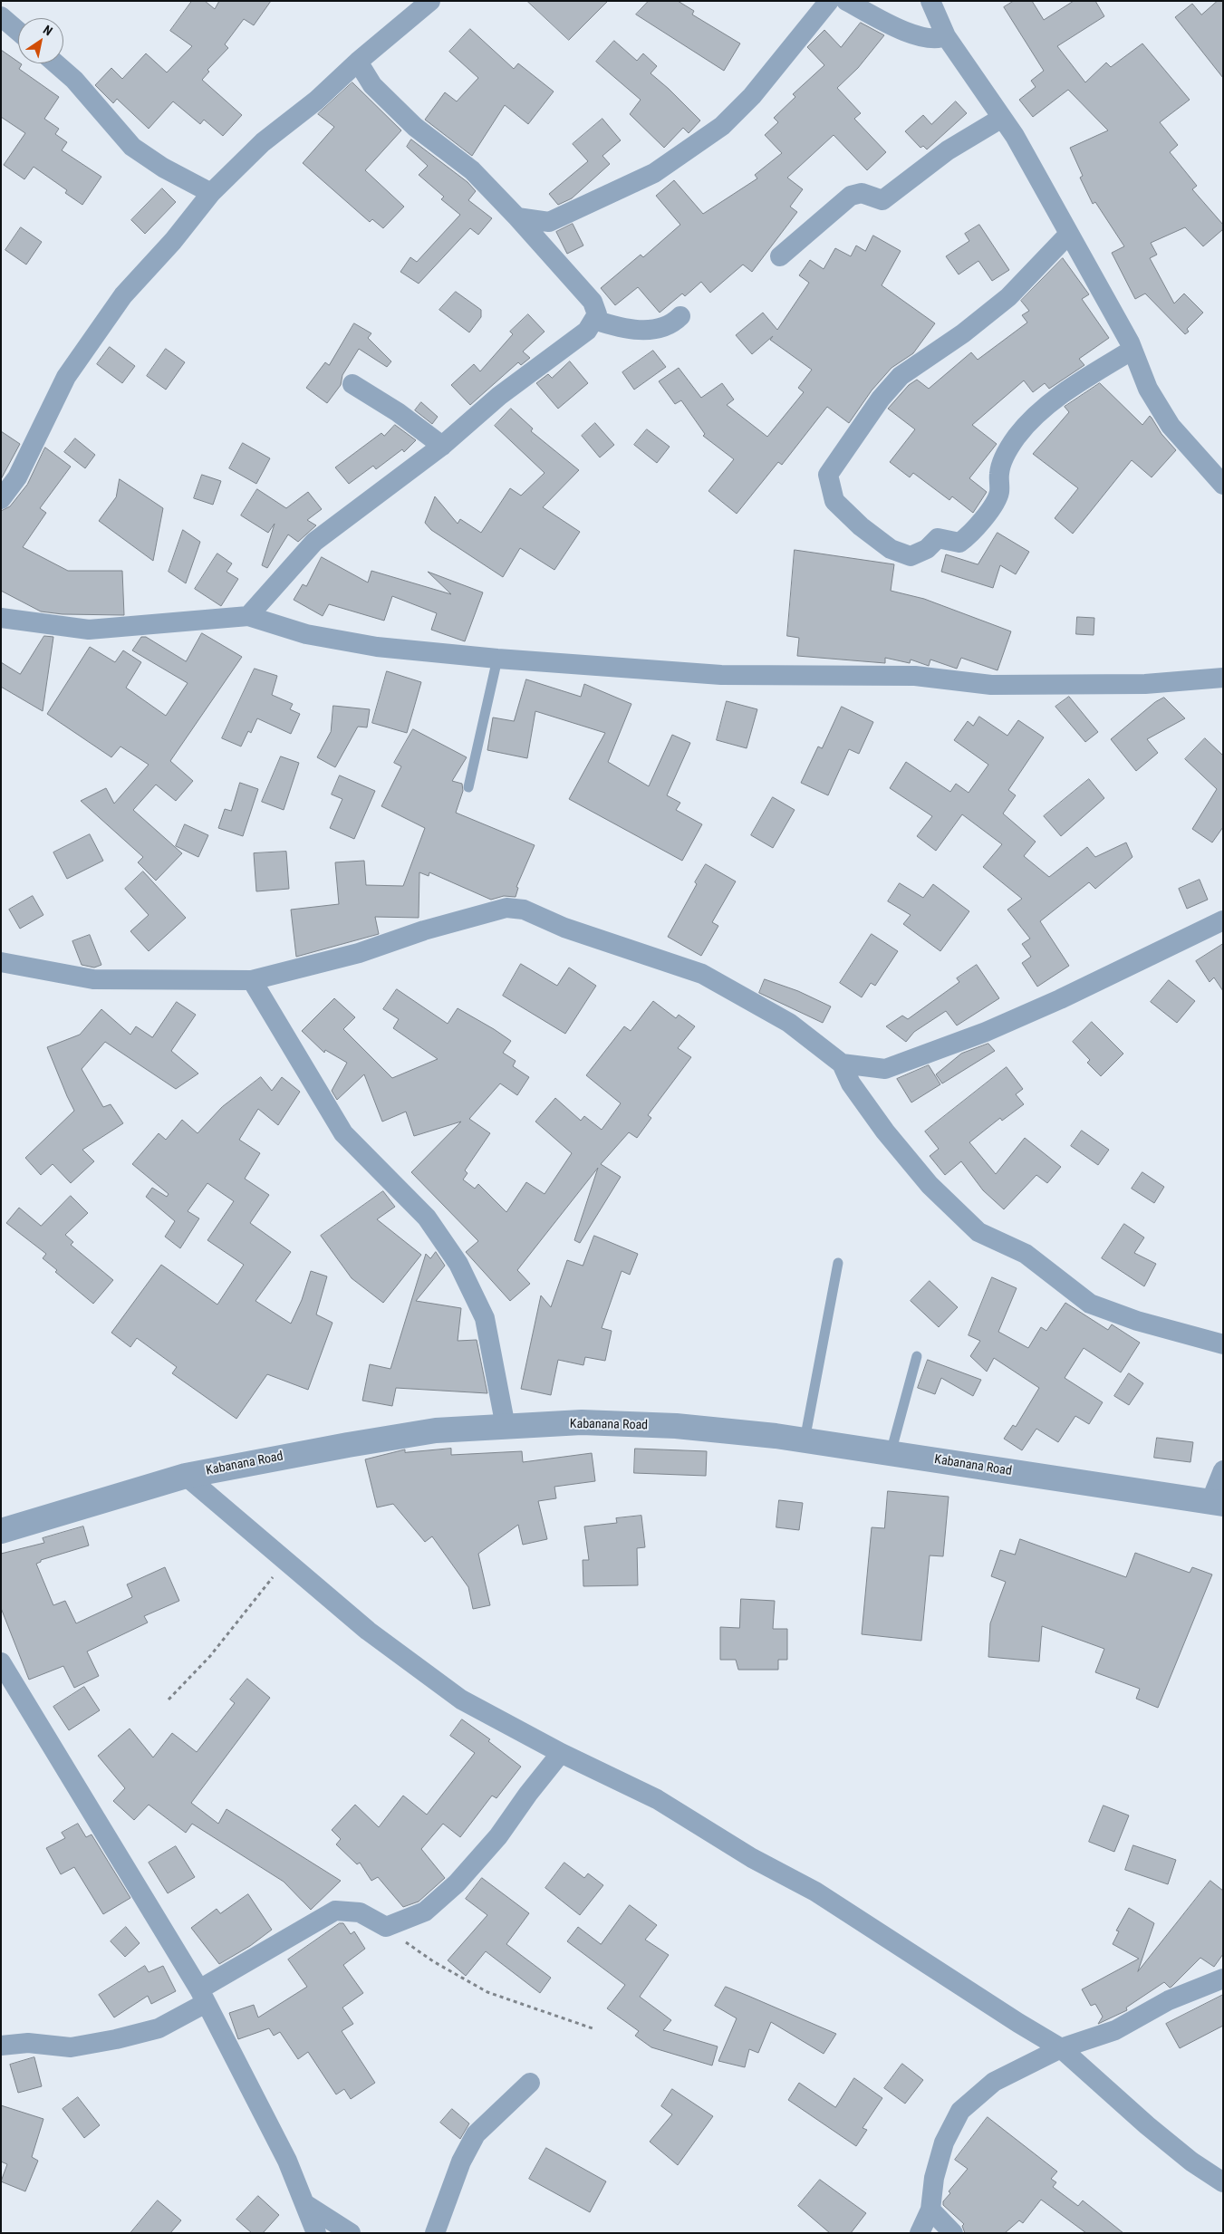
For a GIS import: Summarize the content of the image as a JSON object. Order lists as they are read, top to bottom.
{
  "streets": {
    "street": ["Kabanana Road"]
  },
  "north": "top right"
}
